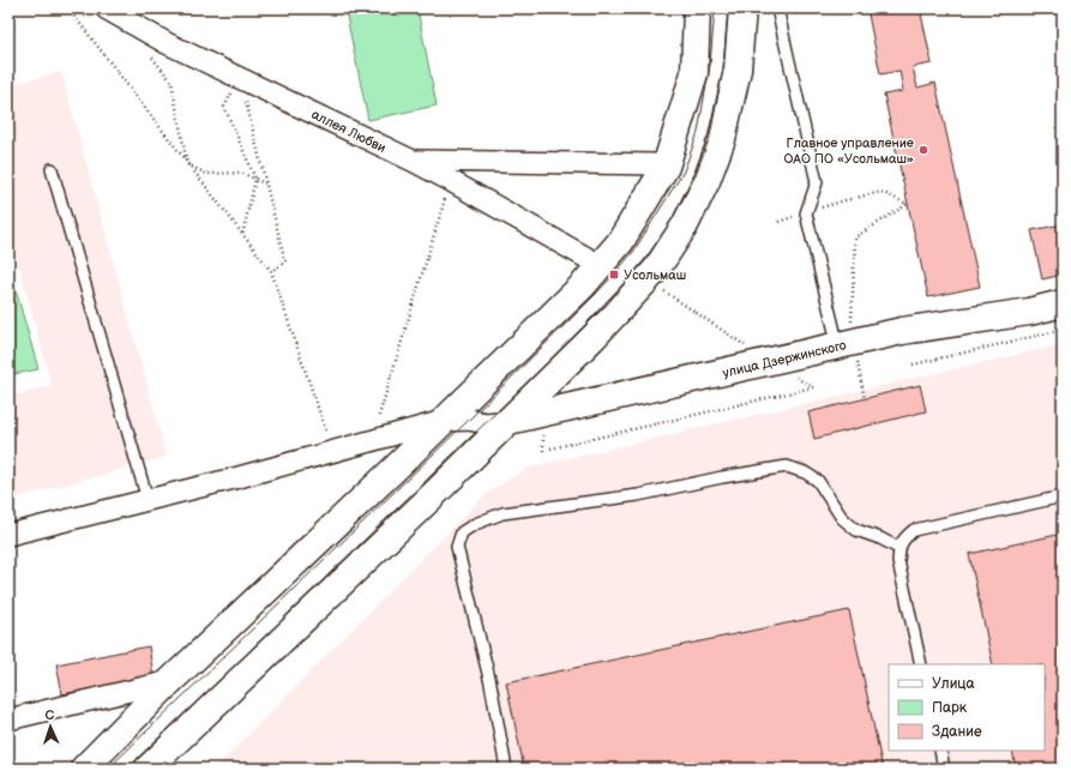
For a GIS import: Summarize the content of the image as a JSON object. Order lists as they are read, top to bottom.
{
  "streets": {
    "main road": ["улица Дзержинского"],
    "street": ["аллея Любви"]
  },
  "places": {
    "other": ["Главное управление ОАО ПО «Усольмаш»"],
    "transit": ["Усольмаш"]
  },
  "legend": ["Улица", "Парк", "Здание"],
  "north": "top"
}
